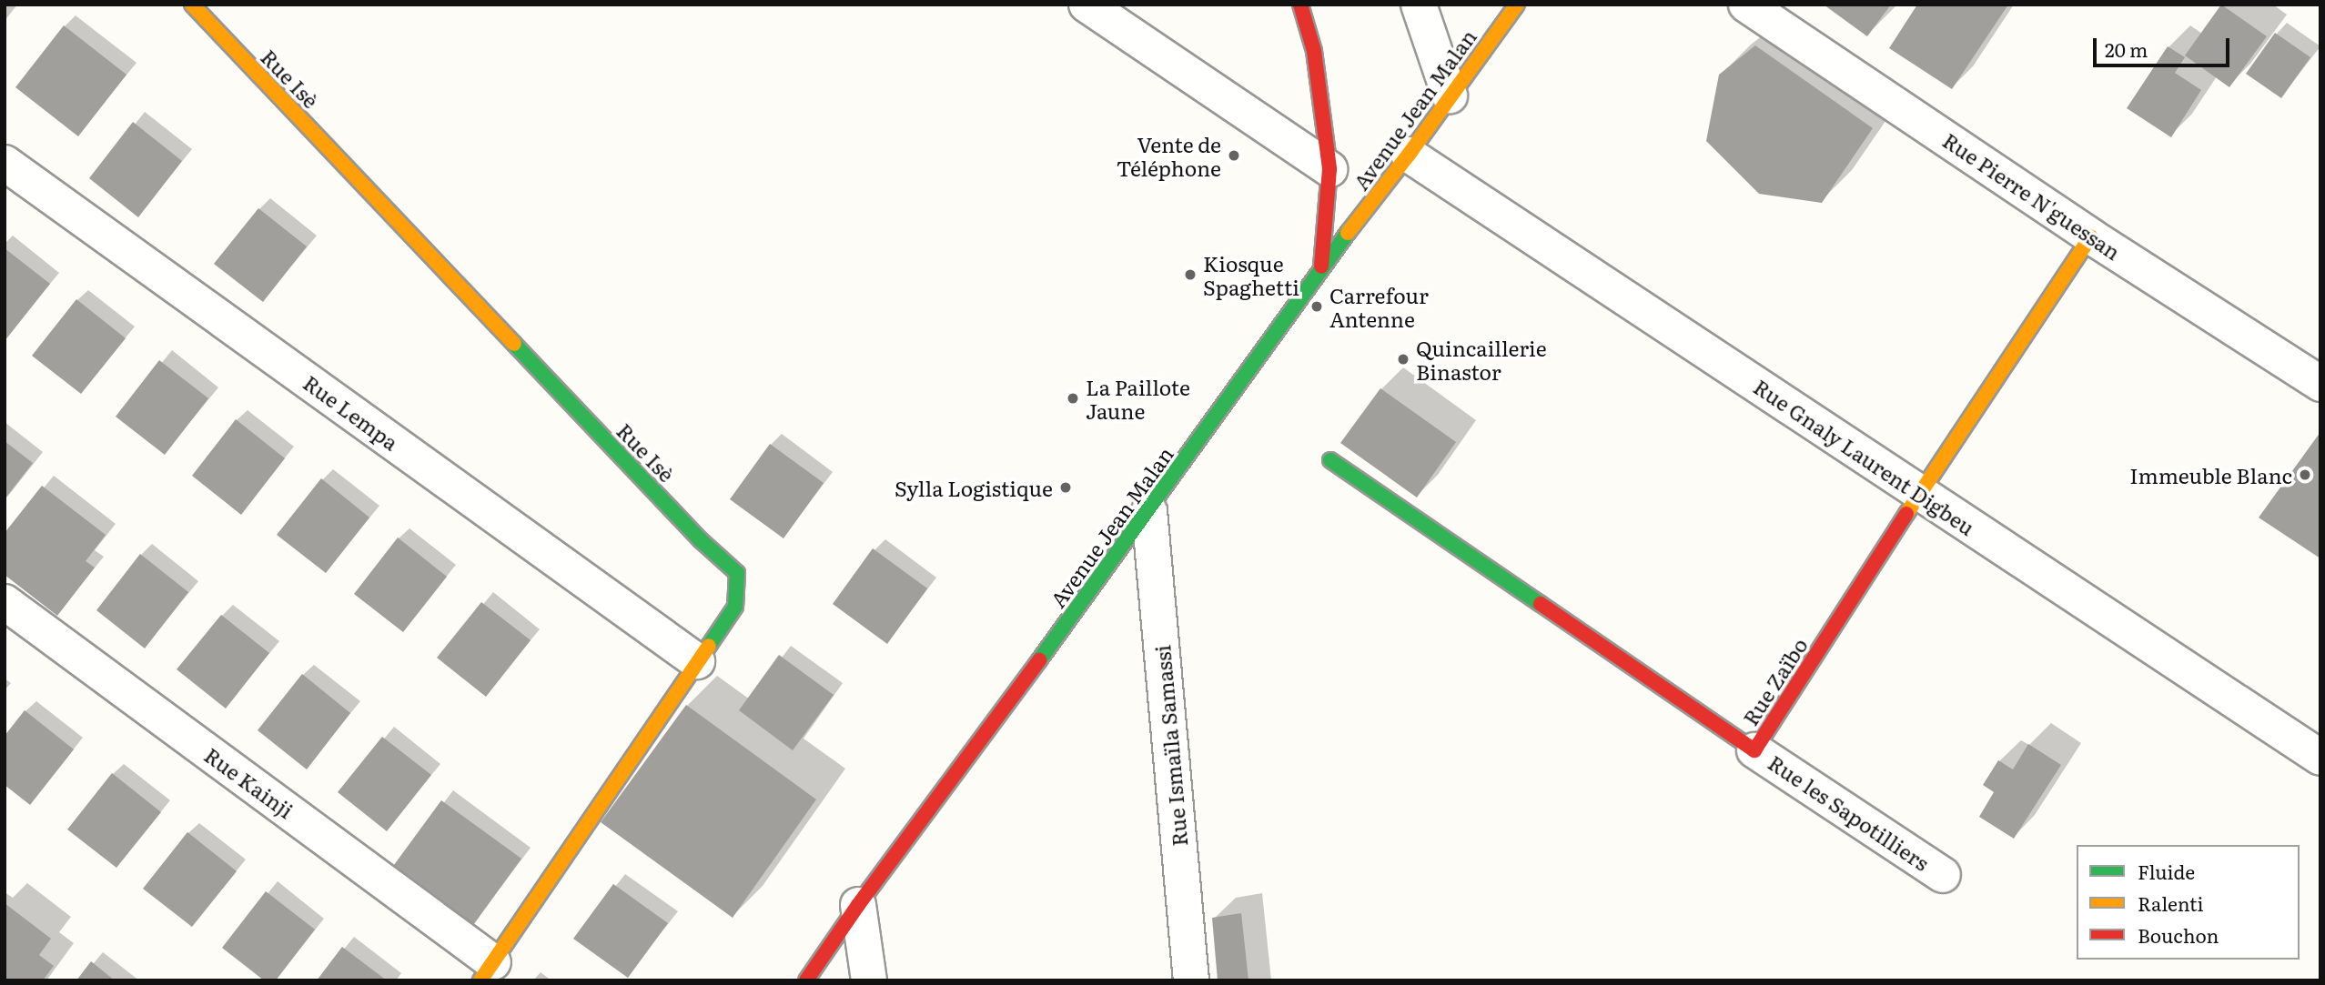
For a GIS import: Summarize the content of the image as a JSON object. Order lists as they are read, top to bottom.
{
  "streets": {
    "street": [
      "Rue Isè",
      "Avenue Jean Malan",
      "Rue Pierre N'guessan",
      "Rue Lempa",
      "Rue Gnaly Laurent Digbeu",
      "Rue Zaïbo",
      "Rue Ismaïla Samassi",
      "Rue Kainji",
      "Rue les Sapotilliers"
    ]
  },
  "crossings": [
    ["Rue Isè", "Rue Lempa"],
    ["Rue Isè", "Rue Kainji"],
    ["Avenue Jean Malan", "Rue Gnaly Laurent Digbeu"],
    ["Avenue Jean Malan", "Rue Ismaïla Samassi"],
    ["Rue Pierre N'guessan", "Rue Zaïbo"],
    ["Rue Gnaly Laurent Digbeu", "Rue Zaïbo"],
    ["Rue Zaïbo", "Rue les Sapotilliers"]
  ],
  "places": [
    "Vente de Téléphone",
    "Kiosque Spaghetti",
    "Carrefour Antenne",
    "Quincaillerie Binastor",
    "La Paillote Jaune",
    "Immeuble Blanc",
    "Sylla Logistique"
  ],
  "legend": ["Fluide", "Ralenti", "Bouchon"],
  "scale_bar": "20 m"
}
